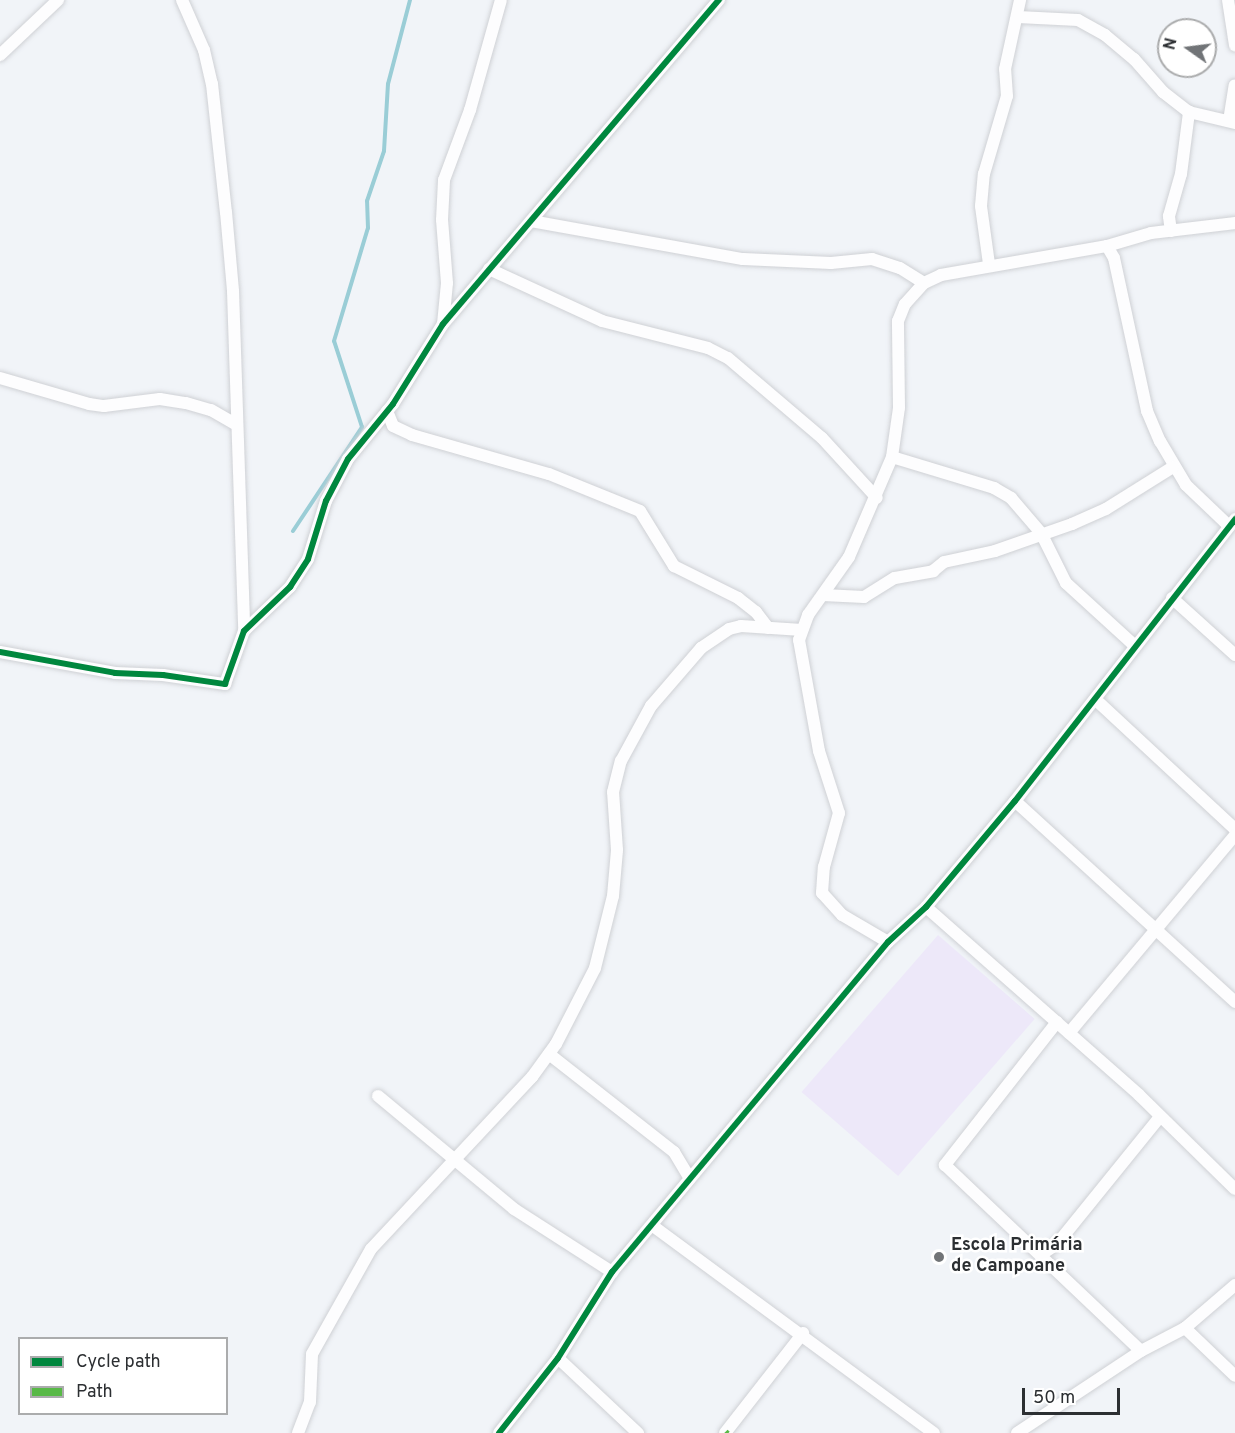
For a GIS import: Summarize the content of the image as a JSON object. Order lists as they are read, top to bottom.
{
  "places": ["Escola Primária de Campoane"],
  "legend": ["Cycle path", "Path"],
  "scale_bar": "50 m",
  "north": "left"
}
